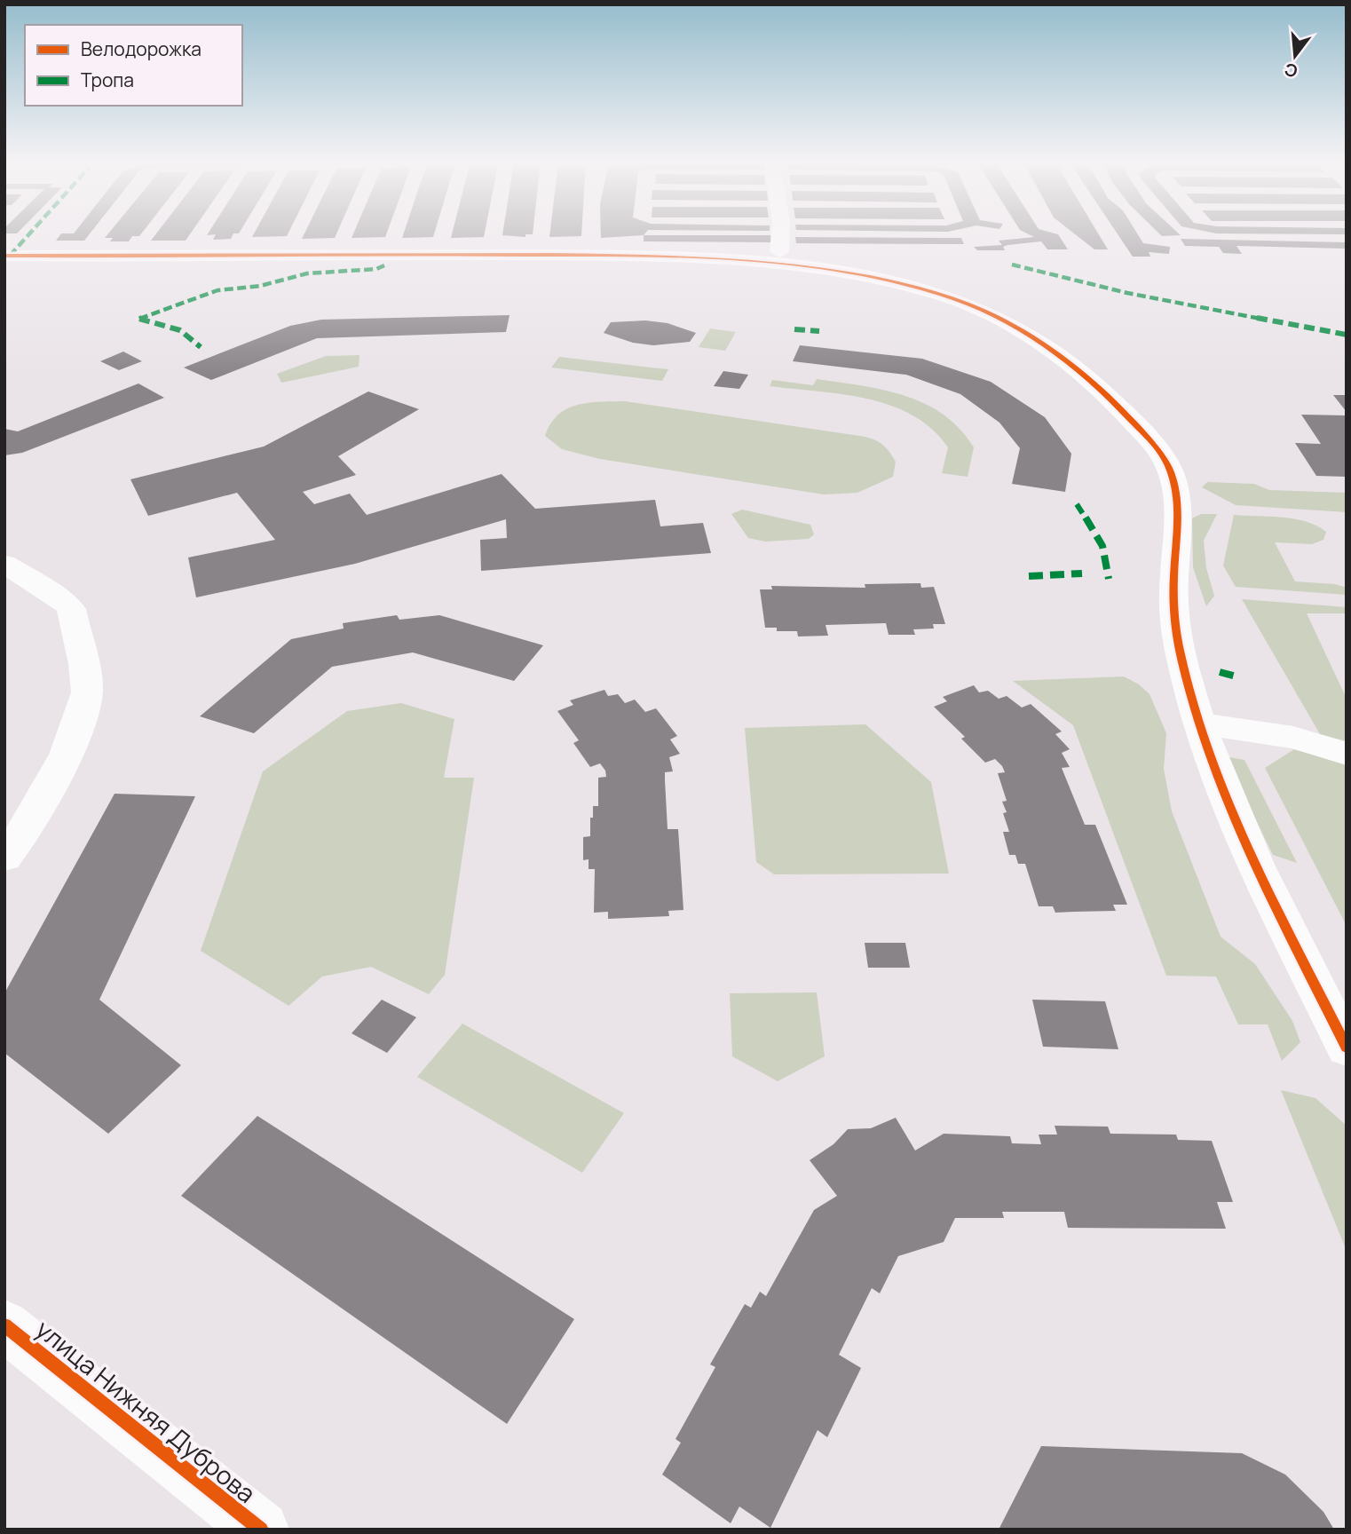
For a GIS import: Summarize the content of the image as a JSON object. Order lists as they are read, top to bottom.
{
  "streets": {
    "street": ["улица Нижняя Дуброва"]
  },
  "legend": ["Велодорожка", "Тропа"],
  "north": "bottom"
}
